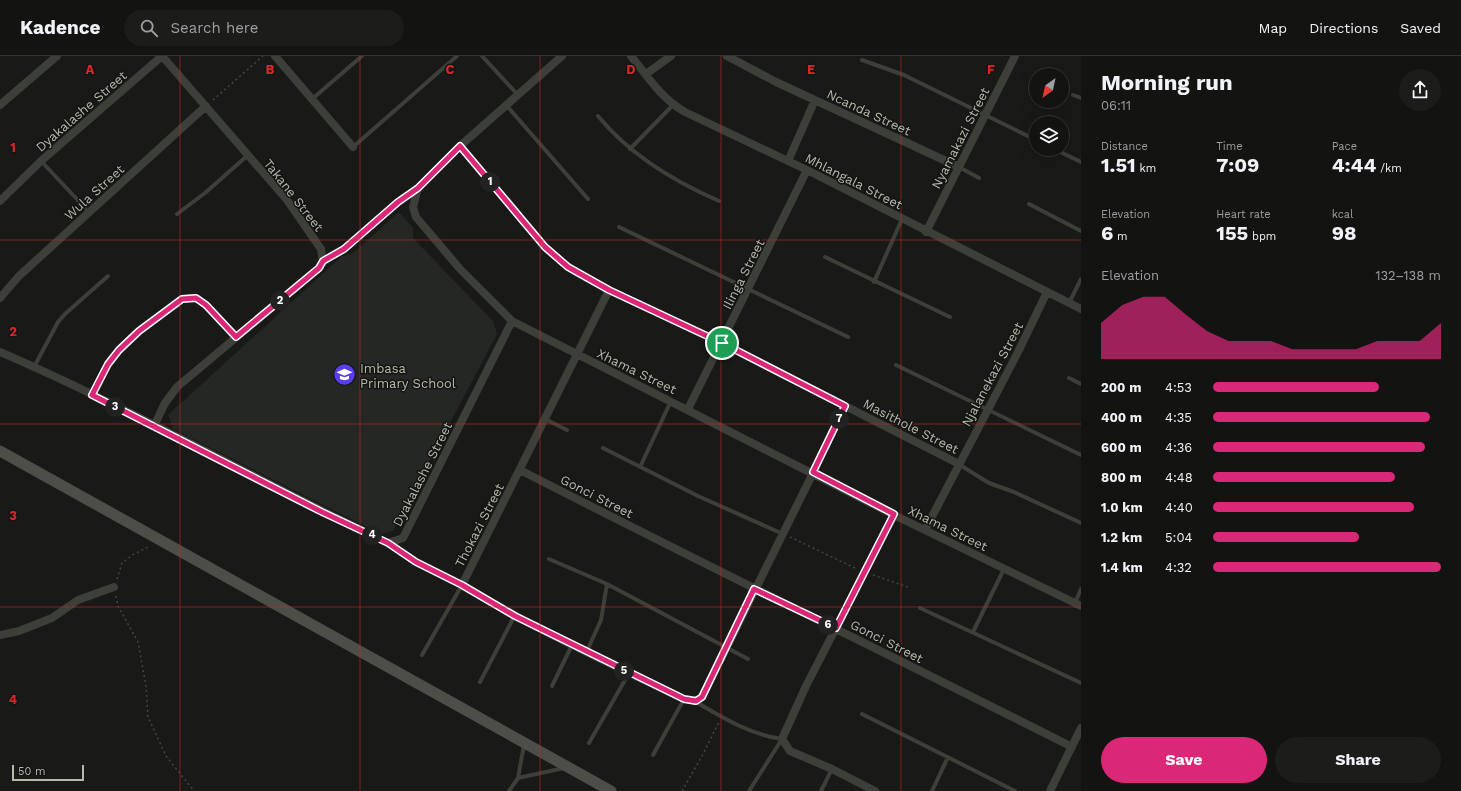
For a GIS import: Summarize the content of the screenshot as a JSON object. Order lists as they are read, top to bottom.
{
  "streets": {
    "street": [
      "Dyakalashe Street",
      "Ncanda Street",
      "Nyamakazi Street",
      "Mhlangala Street",
      "Wula Street",
      "Takane Street",
      "Ilinga Street",
      "Xhama Street",
      "Njalanekazi Street",
      "Masithole Street",
      "Gonci Street",
      "Thokazi Street"
    ]
  },
  "crossings": [
    ["Dyakalashe Street", "Takane Street"],
    ["Dyakalashe Street", "Xhama Street"],
    ["Ncanda Street", "Nyamakazi Street"],
    ["Nyamakazi Street", "Mhlangala Street"],
    ["Mhlangala Street", "Ilinga Street"],
    ["Mhlangala Street", "Njalanekazi Street"],
    ["Wula Street", "Takane Street"],
    ["Ilinga Street", "Xhama Street"],
    ["Ilinga Street", "Masithole Street"],
    ["Xhama Street", "Njalanekazi Street"],
    ["Xhama Street", "Thokazi Street"],
    ["Njalanekazi Street", "Masithole Street"],
    ["Masithole Street", "Thokazi Street"],
    ["Gonci Street", "Thokazi Street"]
  ],
  "places": {
    "school or university": ["Imbasa Primary School"]
  },
  "scale_bar": "50 m",
  "north": "bottom left",
  "page": {
    "header": "Kadence",
    "search": "Search here",
    "nav": ["Map", "Directions", "Saved"],
    "heading": ["Morning run", "06:11"],
    "stats": [
      ["Distance", "1.51 km"],
      ["Time", "7:09"],
      ["Pace", "4:44 /km"],
      ["Elevation", "6 m"],
      ["Heart rate", "155 bpm"],
      ["kcal", "98"]
    ],
    "pins": [
      "1",
      "2",
      "3",
      "7",
      "4",
      "6",
      "5"
    ],
    "chart": ["Elevation", "132–138 m"],
    "list": [
      {
        "name": "200 m",
        "note": "4:53"
      },
      {
        "name": "400 m",
        "note": "4:35"
      },
      {
        "name": "600 m",
        "note": "4:36"
      },
      {
        "name": "800 m",
        "note": "4:48"
      },
      {
        "name": "1.0 km",
        "note": "4:40"
      },
      {
        "name": "1.2 km",
        "note": "5:04"
      },
      {
        "name": "1.4 km",
        "note": "4:32"
      }
    ],
    "buttons": ["Save", "Share"],
    "scale": "50 m"
  },
  "grid": {
    "columns": [
      "A",
      "B",
      "C",
      "D",
      "E",
      "F"
    ],
    "rows": [
      "1",
      "2",
      "3",
      "4"
    ]
  }
}
